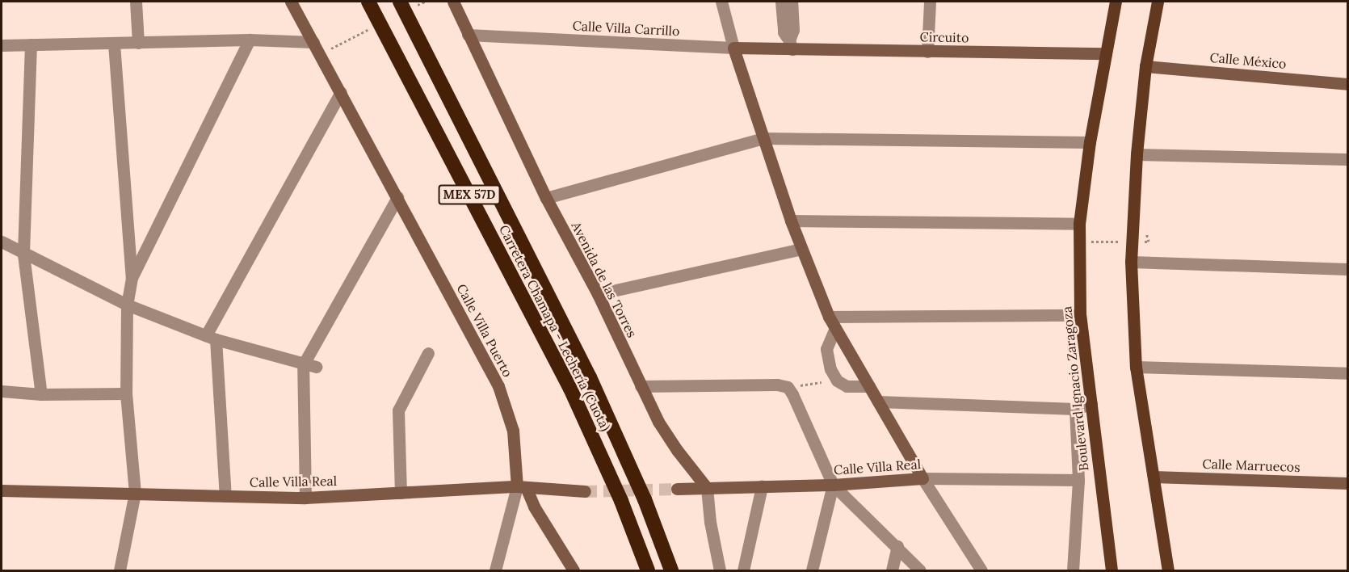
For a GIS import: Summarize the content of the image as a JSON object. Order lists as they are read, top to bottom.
{
  "streets": {
    "highway": ["MEX 57D", "Carretera Chamapa - Lechería (Cuota)"],
    "main road": ["Boulevard Ignacio Zaragoza"],
    "street": [
      "Calle Villa Carrillo",
      "Circuito",
      "Calle México",
      "Avenida de las Torres",
      "Calle Villa Puerto",
      "Calle Marruecos",
      "Calle Villa Real"
    ]
  },
  "crossings": [
    ["Calle Villa Carrillo", "Circuito"],
    ["Calle Villa Carrillo", "Avenida de las Torres"],
    ["Circuito", "Boulevard Ignacio Zaragoza"],
    ["Avenida de las Torres", "Calle Villa Real"],
    ["Calle Villa Puerto", "Calle Villa Real"]
  ]
}
